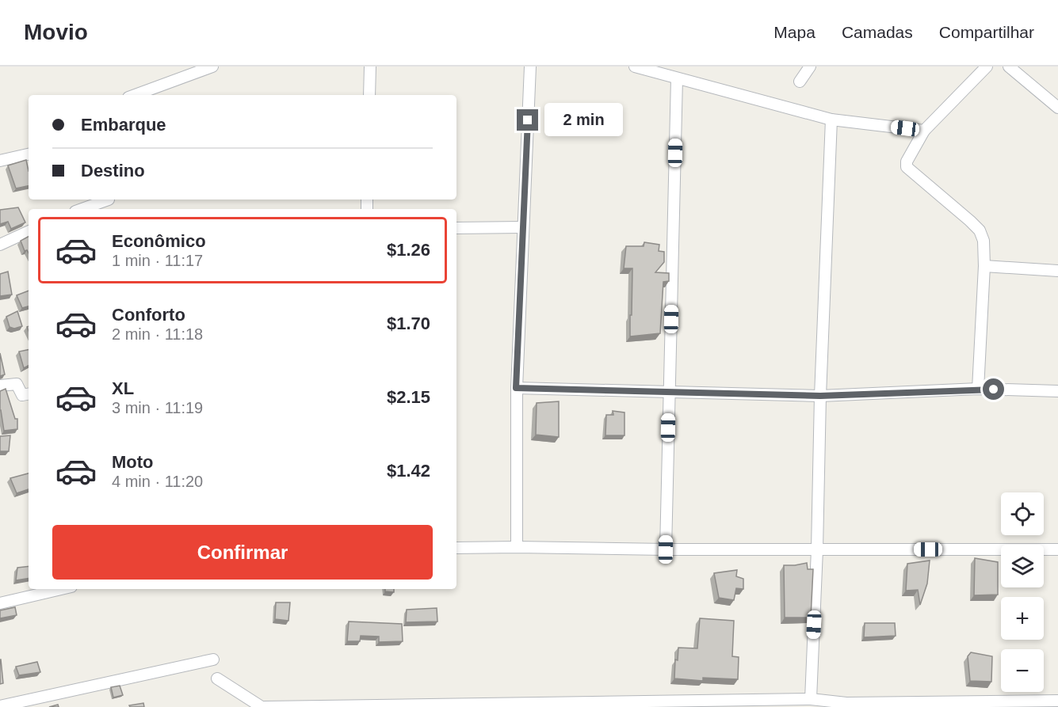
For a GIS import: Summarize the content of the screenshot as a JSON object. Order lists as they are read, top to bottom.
{
  "page": {
    "header": "Movio",
    "nav": ["Mapa", "Camadas", "Compartilhar"],
    "banner": ["Embarque", "Destino"],
    "bubble": "2 min",
    "list": [
      {
        "name": "Econômico",
        "note": "1 min · 11:17",
        "value": "$1.26"
      },
      {
        "name": "Conforto",
        "note": "2 min · 11:18",
        "value": "$1.70"
      },
      {
        "name": "XL",
        "note": "3 min · 11:19",
        "value": "$2.15"
      },
      {
        "name": "Moto",
        "note": "4 min · 11:20",
        "value": "$1.42"
      }
    ],
    "map_buttons": ["+", "−"],
    "buttons": "Confirmar"
  }
}
